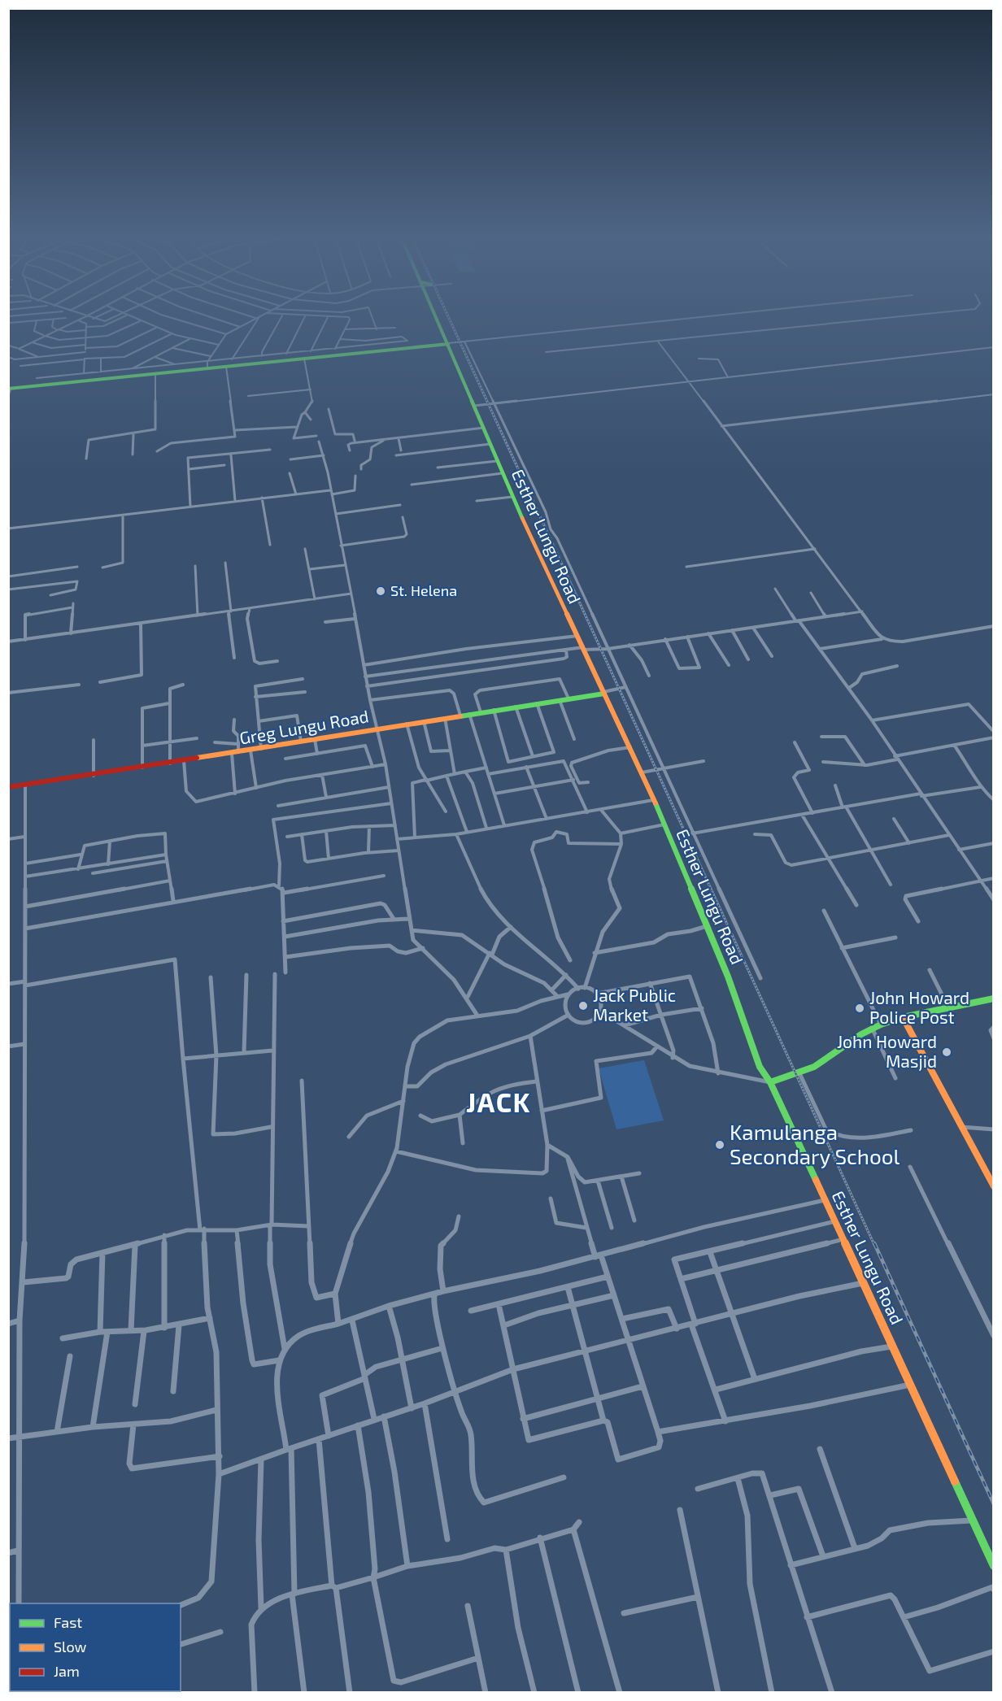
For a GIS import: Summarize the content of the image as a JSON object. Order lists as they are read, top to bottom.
{
  "streets": {
    "street": ["Esther Lungu Road", "Greg Lungu Road"]
  },
  "crossings": [
    ["Esther Lungu Road", "Greg Lungu Road"]
  ],
  "districts": ["JACK"],
  "places": [
    "St. Helena",
    "Jack Public Market",
    "John Howard Police Post",
    "John Howard Masjid",
    "Kamulanga Secondary School"
  ],
  "legend": ["Fast", "Slow", "Jam"]
}
